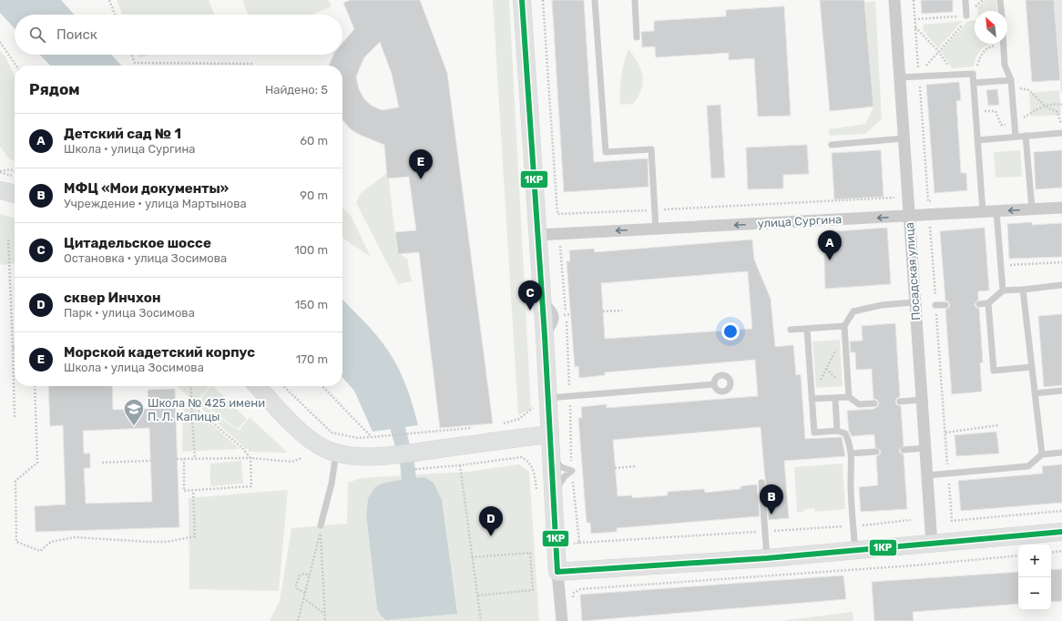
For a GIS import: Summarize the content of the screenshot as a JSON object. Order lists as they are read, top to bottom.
{
  "streets": {
    "street": ["улица Сургина", "Посадская улица"]
  },
  "crossings": [
    ["улица Сургина", "Посадская улица"]
  ],
  "one_way": ["улица Сургина"],
  "places": {
    "school or university": ["Школа № 425 имени П. Л. Капицы"]
  },
  "lines": ["transit line 1КР"],
  "north": "top left",
  "page": {
    "search": "Поиск",
    "heading": ["Рядом", "Найдено: 5"],
    "list": [
      {
        "mark": "A",
        "name": "Детский сад № 1",
        "note": "Школа · улица Сургина",
        "value": "60 m"
      },
      {
        "mark": "B",
        "name": "МФЦ «Мои документы»",
        "note": "Учреждение · улица Мартынова",
        "value": "90 m"
      },
      {
        "mark": "C",
        "name": "Цитадельское шоссе",
        "note": "Остановка · улица Зосимова",
        "value": "100 m"
      },
      {
        "mark": "D",
        "name": "сквер Инчхон",
        "note": "Парк · улица Зосимова",
        "value": "150 m"
      },
      {
        "mark": "E",
        "name": "Морской кадетский корпус",
        "note": "Школа · улица Зосимова",
        "value": "170 m"
      }
    ],
    "pins": [
      "E",
      "A",
      "C",
      "B",
      "D"
    ],
    "map_buttons": ["+", "−"]
  }
}
